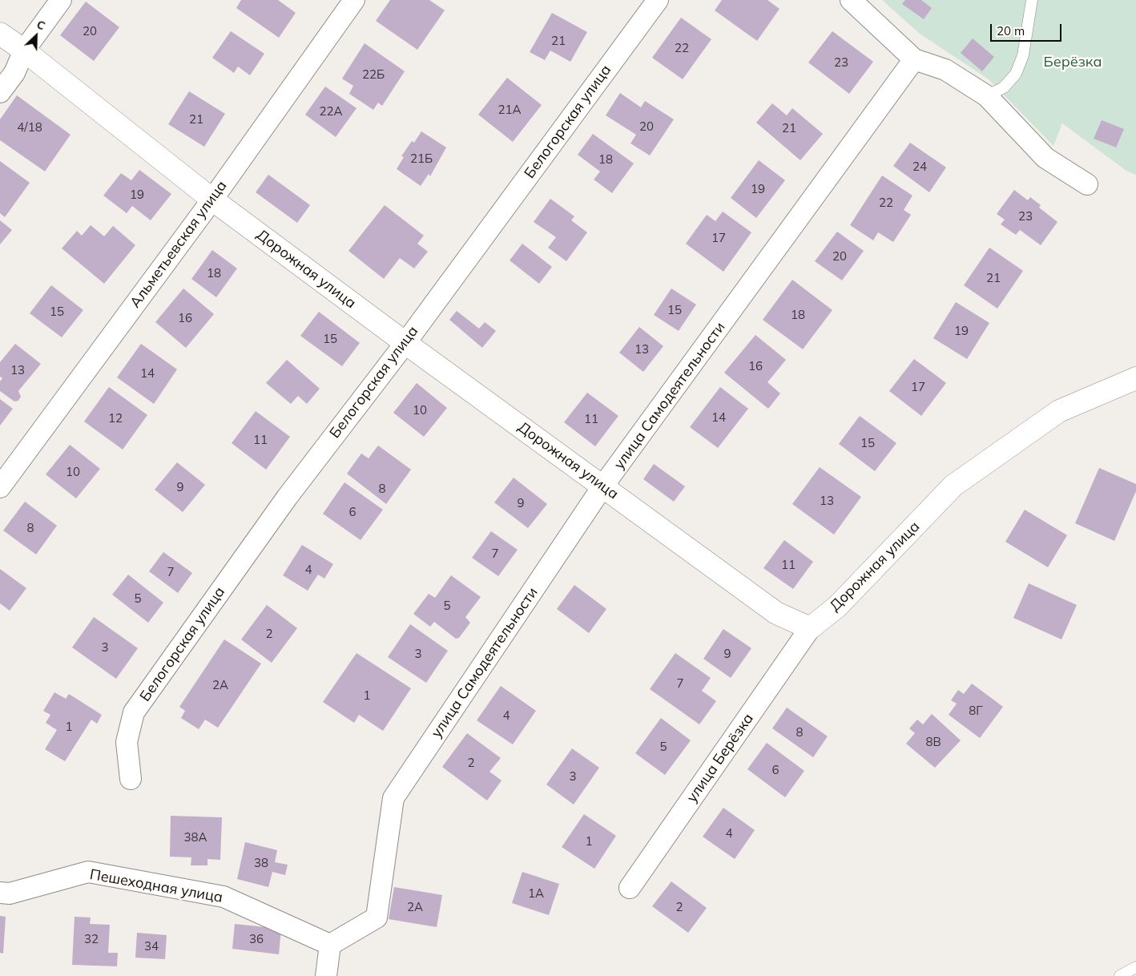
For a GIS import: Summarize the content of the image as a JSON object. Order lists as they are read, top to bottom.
{
  "streets": {
    "street": [
      "Белогорская улица",
      "Альметьевская улица",
      "Дорожная улица",
      "улица Самодеятельности",
      "улица Берёзка",
      "Пешеходная улица"
    ]
  },
  "crossings": [
    ["Белогорская улица", "Дорожная улица"],
    ["Альметьевская улица", "Дорожная улица"],
    ["Дорожная улица", "улица Самодеятельности"],
    ["Дорожная улица", "улица Берёзка"],
    ["улица Самодеятельности", "Пешеходная улица"]
  ],
  "parks": ["Берёзка"],
  "house_numbers": [
    "20",
    "21",
    "22",
    "23",
    "22Б",
    "21А",
    "22А",
    "21",
    "20",
    "4/18",
    "21",
    "21Б",
    "18",
    "24",
    "19",
    "19",
    "22",
    "23",
    "17",
    "20",
    "18",
    "21",
    "15",
    "15",
    "18",
    "16",
    "19",
    "15",
    "13",
    "16",
    "13",
    "14",
    "17",
    "10",
    "14",
    "12",
    "11",
    "11",
    "15",
    "10",
    "9",
    "8",
    "13",
    "9",
    "6",
    "8",
    "7",
    "11",
    "4",
    "7",
    "5",
    "5",
    "2",
    "3",
    "3",
    "9",
    "7",
    "2А",
    "1",
    "8Г",
    "4",
    "1",
    "8",
    "8В",
    "5",
    "2",
    "6",
    "3",
    "4",
    "38А",
    "1",
    "38",
    "1А",
    "2А",
    "2",
    "32",
    "36",
    "34"
  ],
  "scale_bar": "20 m",
  "north": "top right"
}
